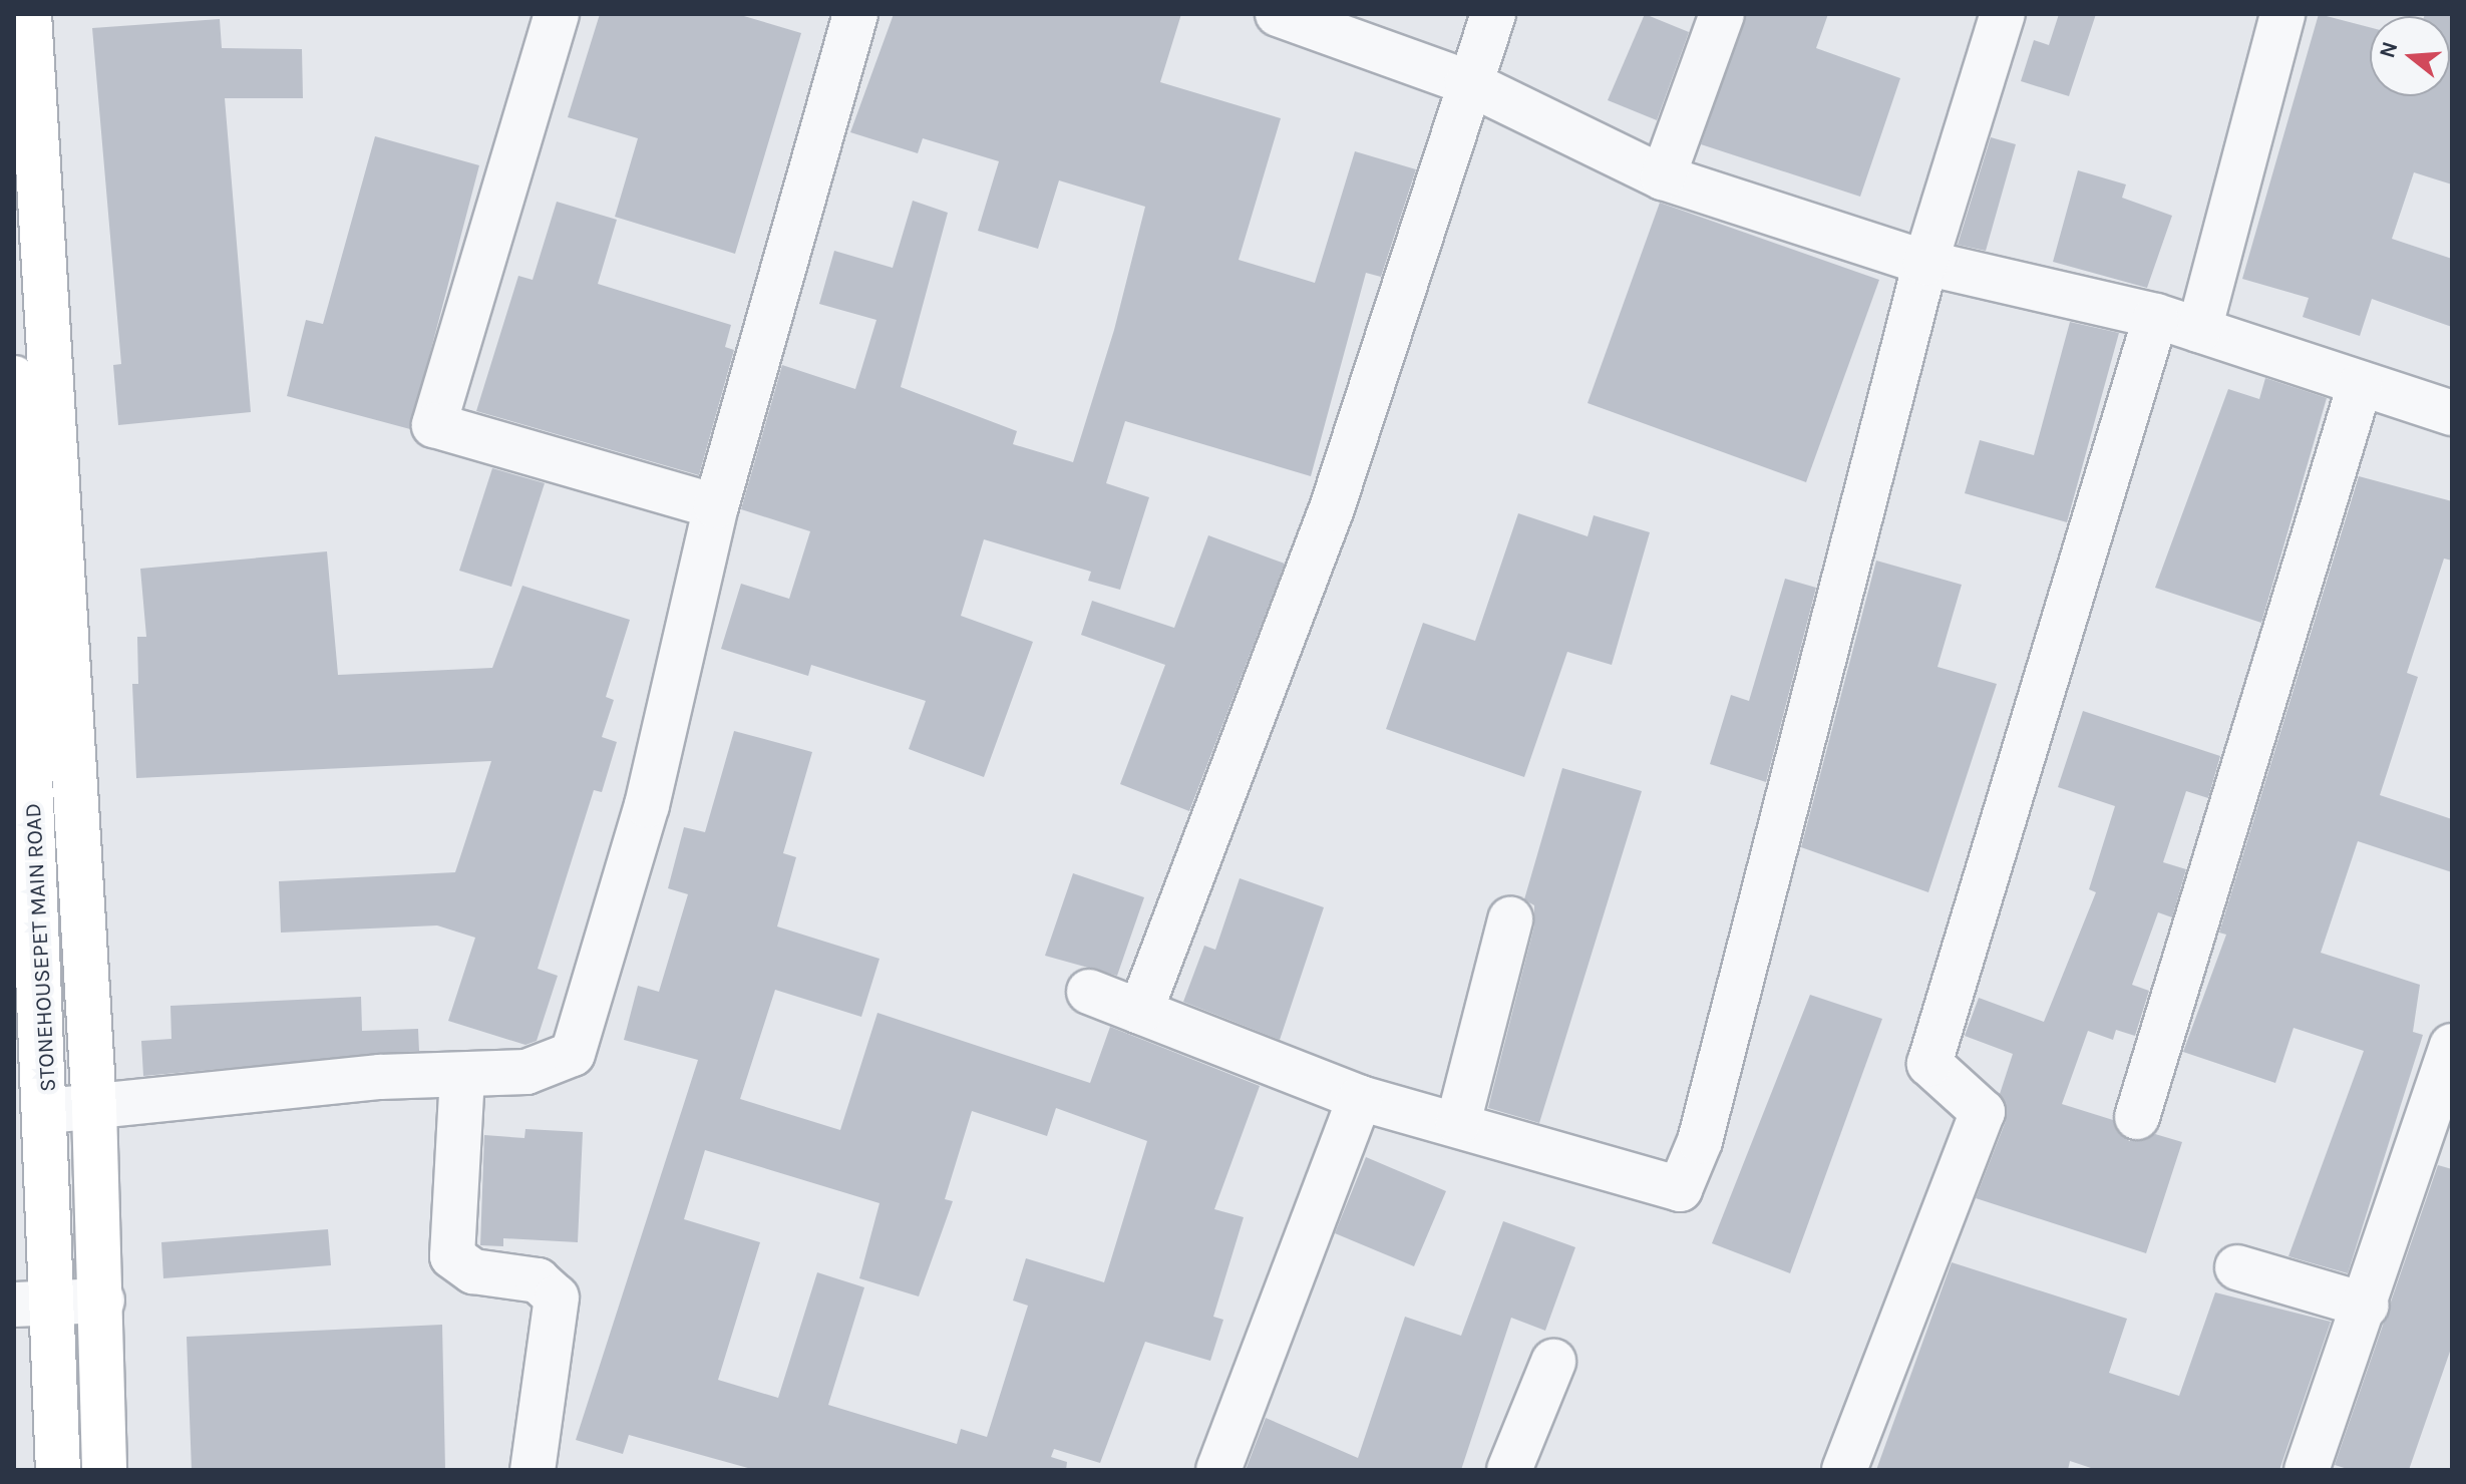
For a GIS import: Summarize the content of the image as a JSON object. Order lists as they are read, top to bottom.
{
  "streets": {
    "main road": ["STONEHOUSEPET MAIN ROAD"]
  },
  "north": "left"
}
